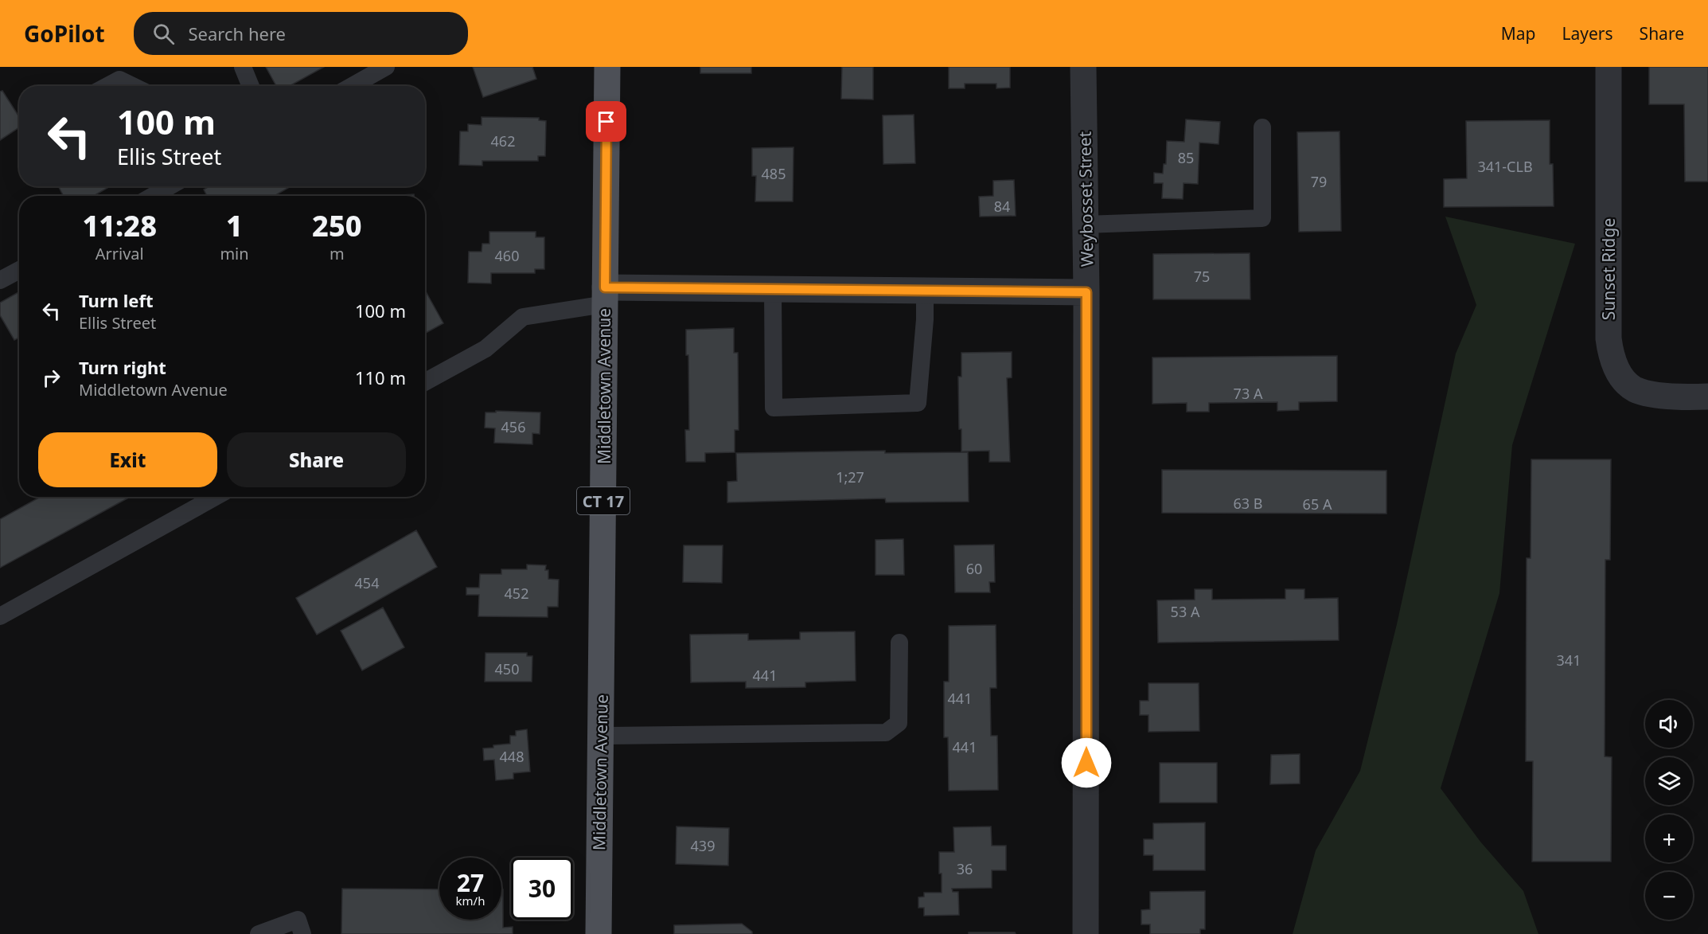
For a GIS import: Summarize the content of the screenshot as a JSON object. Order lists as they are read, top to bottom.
{
  "streets": {
    "main road": ["Middletown Avenue", "CT 17"],
    "street": ["Weybosset Street", "Sunset Ridge"]
  },
  "house_numbers": [
    "462",
    "85",
    "341-CLB",
    "485",
    "79",
    "84",
    "460",
    "75",
    "73 A",
    "456",
    "1;27",
    "63 B",
    "65 A",
    "60",
    "454",
    "452",
    "53 A",
    "341",
    "450",
    "441",
    "441",
    "441",
    "448",
    "439",
    "36"
  ],
  "page": {
    "header": "GoPilot",
    "search": "Search here",
    "nav": ["Map", "Layers", "Share"],
    "turn": ["100 m", "Ellis Street"],
    "eta": [
      "11:28",
      "Arrival",
      "1",
      "min",
      "250",
      "m"
    ],
    "list": [
      {
        "name": "Turn left",
        "note": "Ellis Street",
        "value": "100 m"
      },
      {
        "name": "Turn right",
        "note": "Middletown Avenue",
        "value": "110 m"
      }
    ],
    "buttons": ["Exit", "Share"],
    "map_buttons": ["+", "−"],
    "speed": "27 km/h",
    "limit": "30"
  }
}
